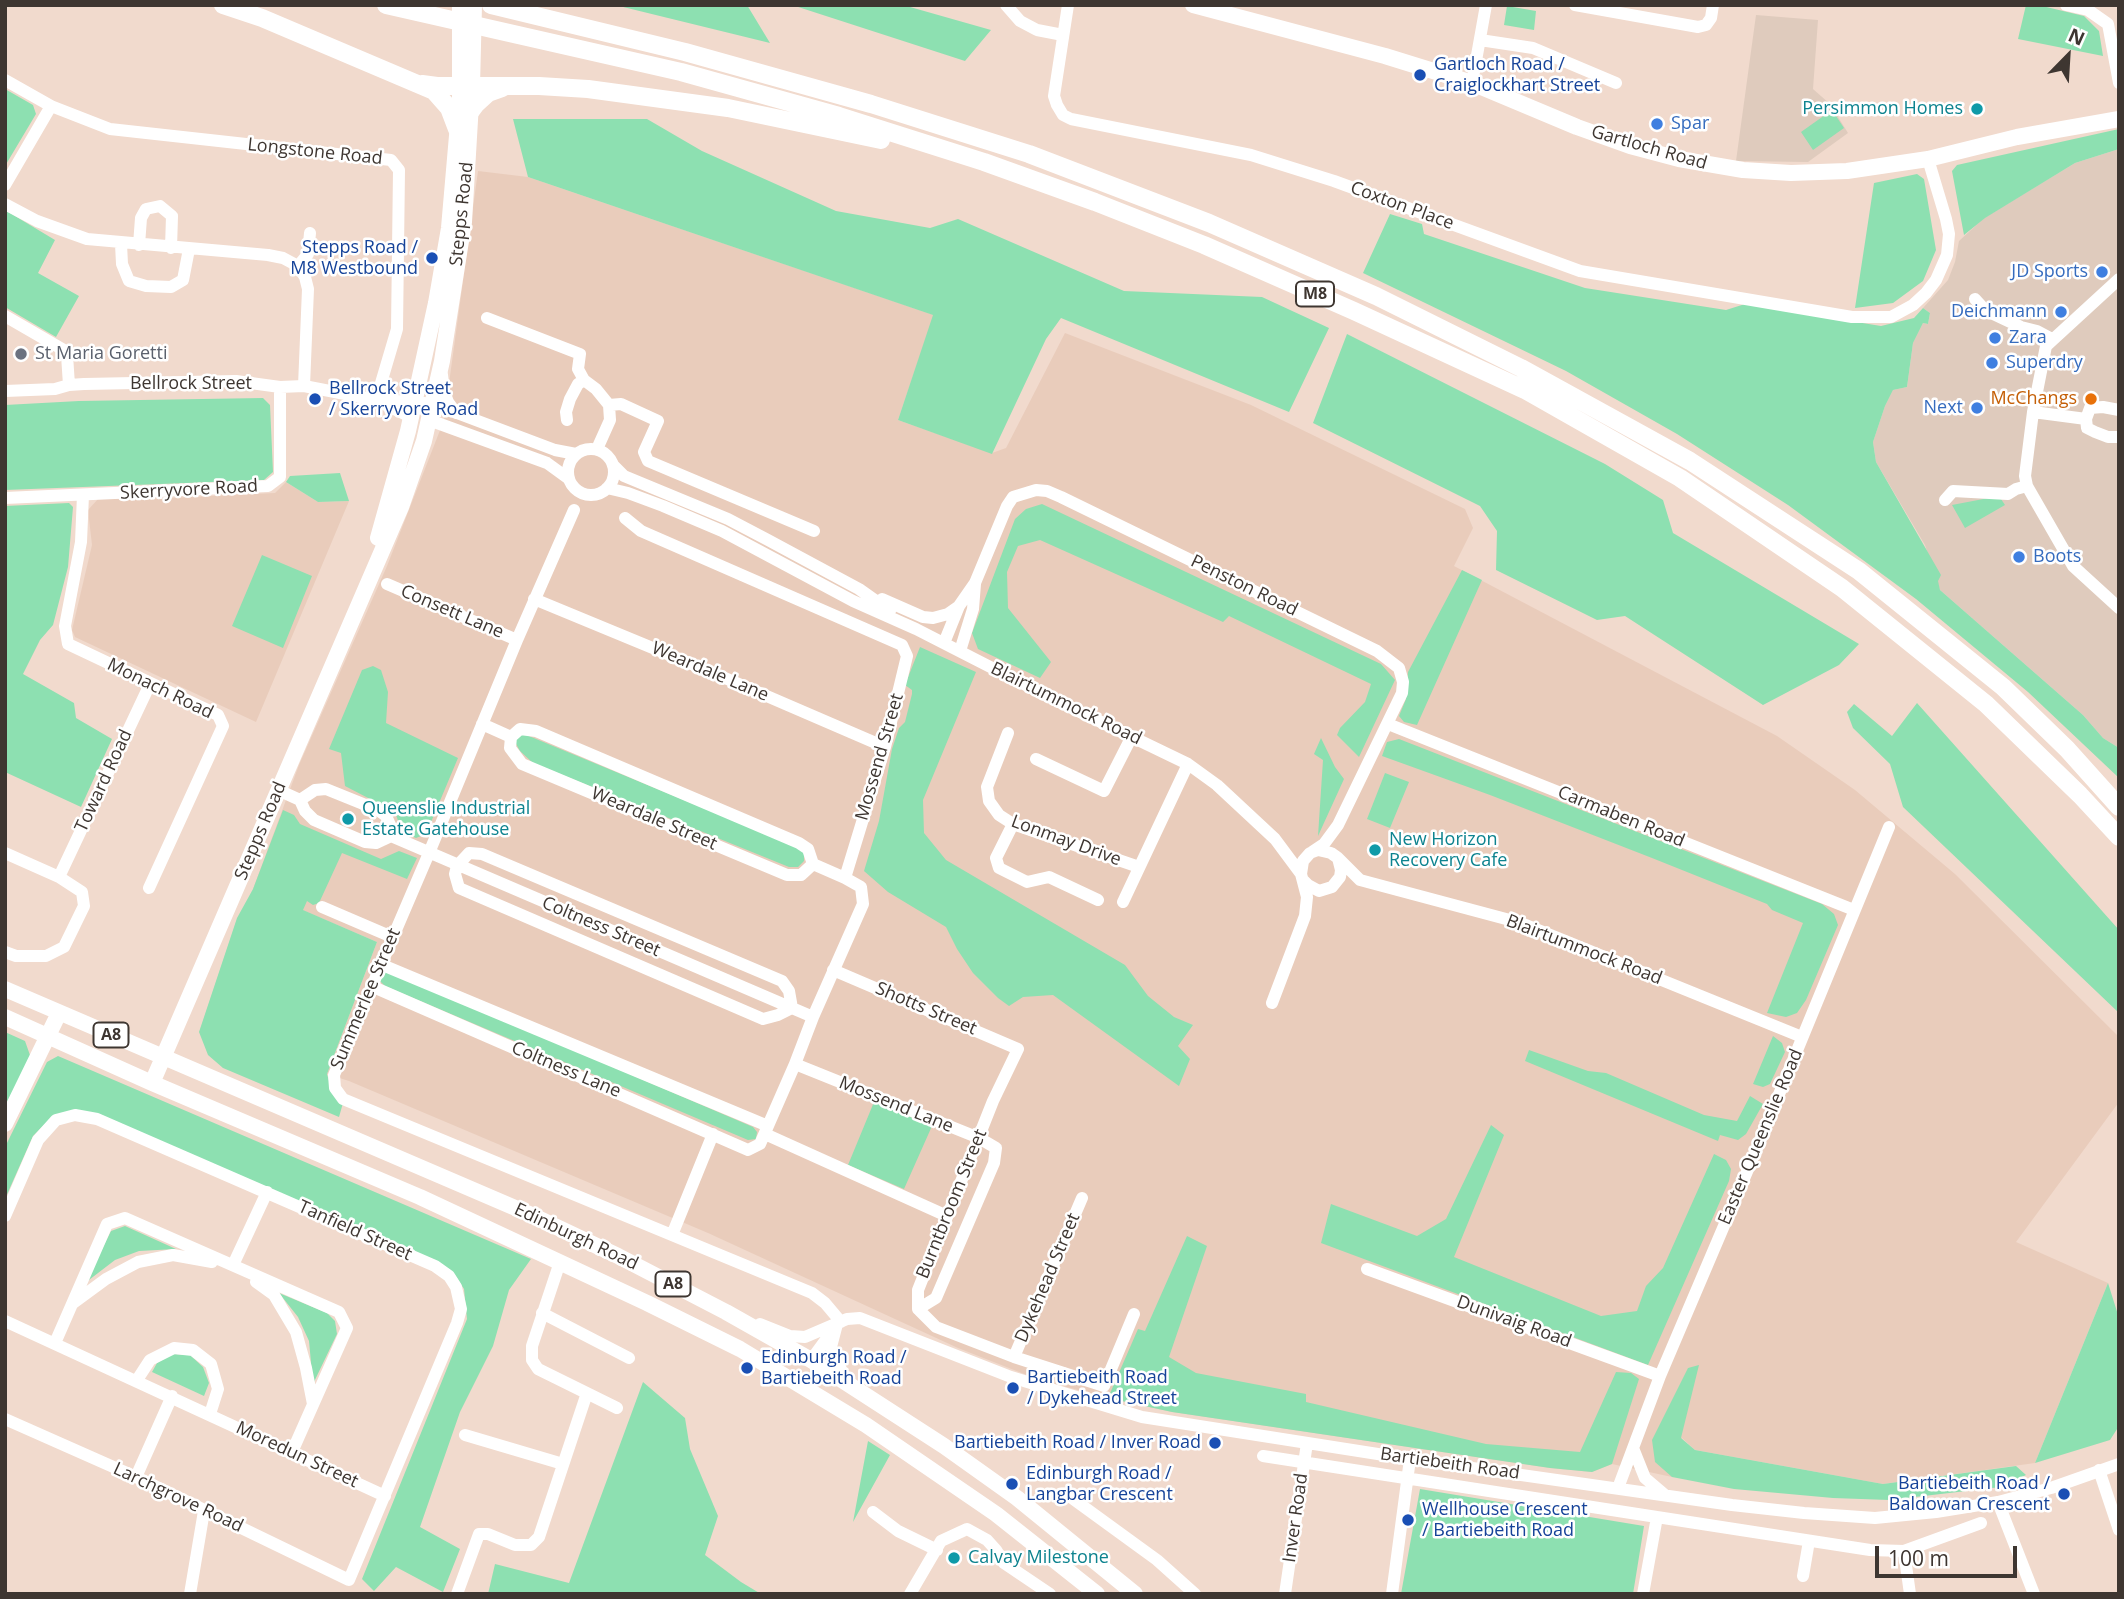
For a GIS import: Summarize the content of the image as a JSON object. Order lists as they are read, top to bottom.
{
  "streets": {
    "highway": ["M8"],
    "main road": [
      "Gartloch Road",
      "Stepps Road",
      "A8",
      "Edinburgh Road"
    ],
    "street": [
      "Longstone Road",
      "Coxton Place",
      "Bellrock Street",
      "Skerryvore Road",
      "Penston Road",
      "Consett Lane",
      "Weardale Lane",
      "Monach Road",
      "Blairtummock Road",
      "Mossend Street",
      "Toward Road",
      "Carmaben Road",
      "Weardale Street",
      "Lonmay Drive",
      "Coltness Street",
      "Summerlee Street",
      "Shotts Street",
      "Coltness Lane",
      "Mossend Lane",
      "Easter Queenslie Road",
      "Burntbroom Street",
      "Tanfield Street",
      "Dykehead Street",
      "Dunivaig Road",
      "Moredun Street",
      "Bartiebeith Road",
      "Larchgrove Road",
      "Inver Road"
    ]
  },
  "crossings": [
    ["Gartloch Road", "Coxton Place"],
    ["Longstone Road", "Bellrock Street"],
    ["Stepps Road", "Bellrock Street"],
    ["Stepps Road", "Coltness Street"],
    ["Stepps Road", "Edinburgh Road"],
    ["Bellrock Street", "Skerryvore Road"],
    ["Skerryvore Road", "Monach Road"],
    ["Penston Road", "Blairtummock Road"],
    ["Penston Road", "Carmaben Road"],
    ["Consett Lane", "Summerlee Street"],
    ["Weardale Lane", "Mossend Street"],
    ["Weardale Lane", "Summerlee Street"],
    ["Monach Road", "Toward Road"],
    ["Blairtummock Road", "Summerlee Street"],
    ["Blairtummock Road", "Easter Queenslie Road"],
    ["Mossend Street", "Weardale Street"],
    ["Carmaben Road", "Easter Queenslie Road"],
    ["Coltness Street", "Summerlee Street"],
    ["Summerlee Street", "Coltness Lane"],
    ["Summerlee Street", "Bartiebeith Road"],
    ["Shotts Street", "Burntbroom Street"],
    ["Coltness Lane", "Burntbroom Street"],
    ["Mossend Lane", "Burntbroom Street"],
    ["Easter Queenslie Road", "Dunivaig Road"],
    ["Easter Queenslie Road", "Bartiebeith Road"],
    ["Tanfield Street", "Moredun Street"],
    ["Tanfield Street", "Larchgrove Road"],
    ["Bartiebeith Road", "Inver Road"]
  ],
  "places": [
    "Gartloch Road / Craiglockhart Street",
    "Persimmon Homes",
    "Spar",
    "Stepps Road / M8 Westbound",
    "JD Sports",
    "Deichmann",
    "Zara",
    "St Maria Goretti",
    "Superdry",
    "Bellrock Street / Skerryvore Road",
    "McChangs",
    "Next",
    "Boots",
    "Queenslie Industrial Estate Gatehouse",
    "New Horizon Recovery Cafe",
    "Edinburgh Road / Bartiebeith Road",
    "Bartiebeith Road / Dykehead Street",
    "Bartiebeith Road / Inver Road",
    "Edinburgh Road / Langbar Crescent",
    "Bartiebeith Road / Baldowan Crescent",
    "Wellhouse Crescent / Bartiebeith Road",
    "Calvay Milestone"
  ],
  "scale_bar": "100 m",
  "north": "top right"
}
